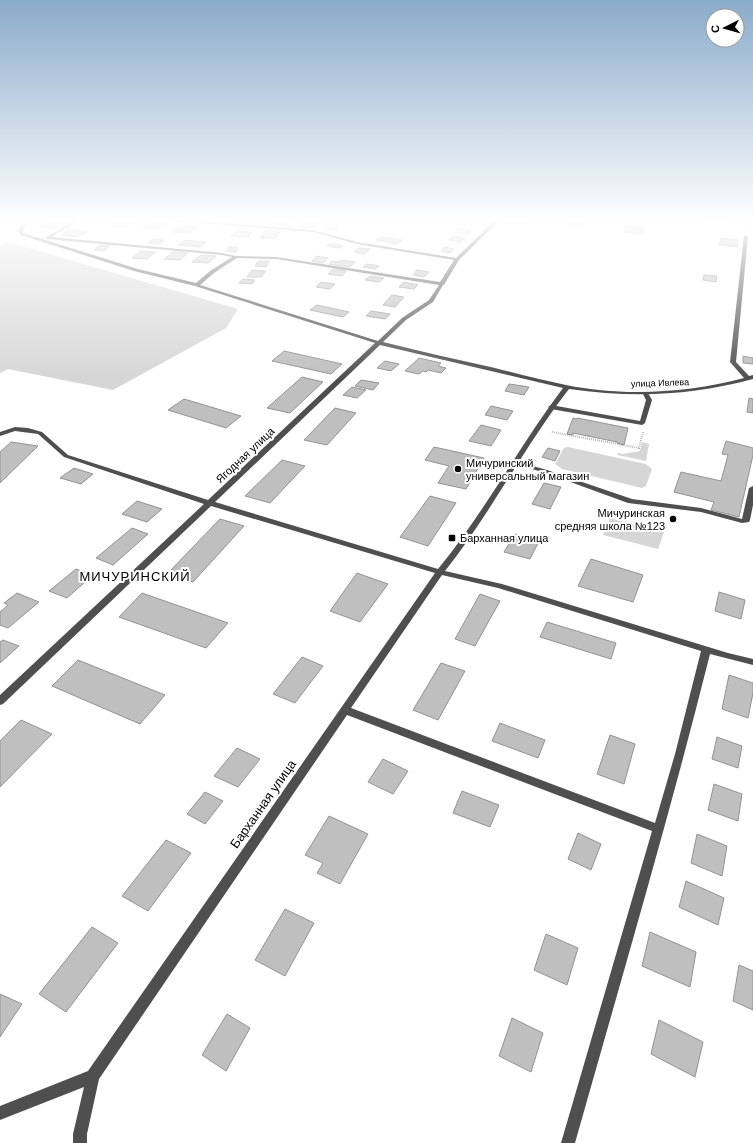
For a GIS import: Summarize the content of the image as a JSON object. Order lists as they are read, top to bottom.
{
  "streets": {
    "street": ["улица Ивлева", "Ягодная улица", "Барханная улица"]
  },
  "crossings": [
    ["улица Ивлева", "Ягодная улица"],
    ["улица Ивлева", "Барханная улица"]
  ],
  "districts": ["МИЧУРИНСКИЙ"],
  "places": {
    "other": ["Мичуринский универсальный магазин", "Мичуринская средняя школа №123"],
    "transit": ["Барханная улица"]
  },
  "north": "left"
}
